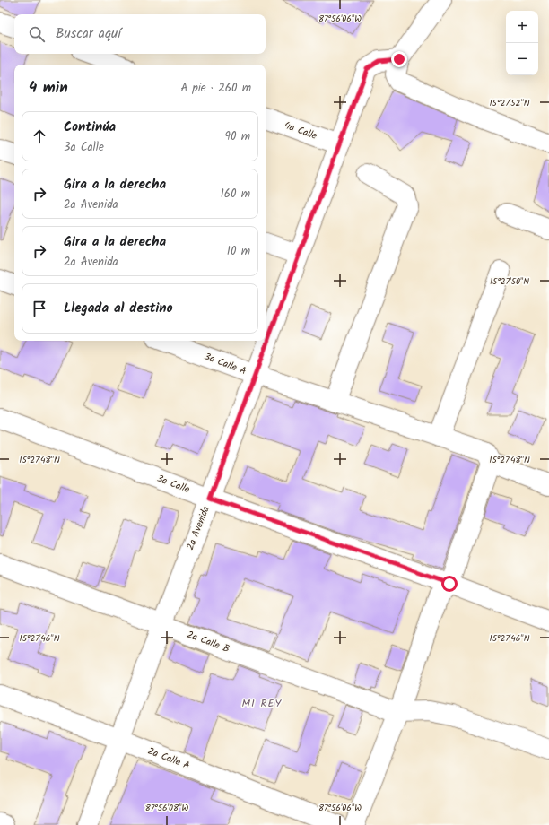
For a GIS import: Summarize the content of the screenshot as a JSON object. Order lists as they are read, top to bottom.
{
  "streets": {
    "street": [
      "4a Calle",
      "3a Calle A",
      "3a Calle",
      "2a Avenida",
      "2a Calle B",
      "2a Calle A"
    ]
  },
  "crossings": [
    ["4a Calle", "2a Avenida"],
    ["3a Calle A", "2a Avenida"],
    ["3a Calle", "2a Avenida"],
    ["2a Avenida", "2a Calle B"],
    ["2a Avenida", "2a Calle A"]
  ],
  "districts": ["MI REY"],
  "page": {
    "map_buttons": ["+", "−"],
    "search": "Buscar aquí",
    "heading": ["4 min", "A pie · 260 m"],
    "list": [
      ["Continúa", "3a Calle", "90 m"],
      ["Gira a la derecha", "2a Avenida", "160 m"],
      ["Gira a la derecha", "2a Avenida", "10 m"],
      "Llegada al destino"
    ]
  },
  "coordinates": [
    "87°56'06\"W",
    "15°27'52\"N",
    "15°27'50\"N",
    "15°27'48\"N",
    "15°27'46\"N",
    "87°56'08\"W"
  ]
}
